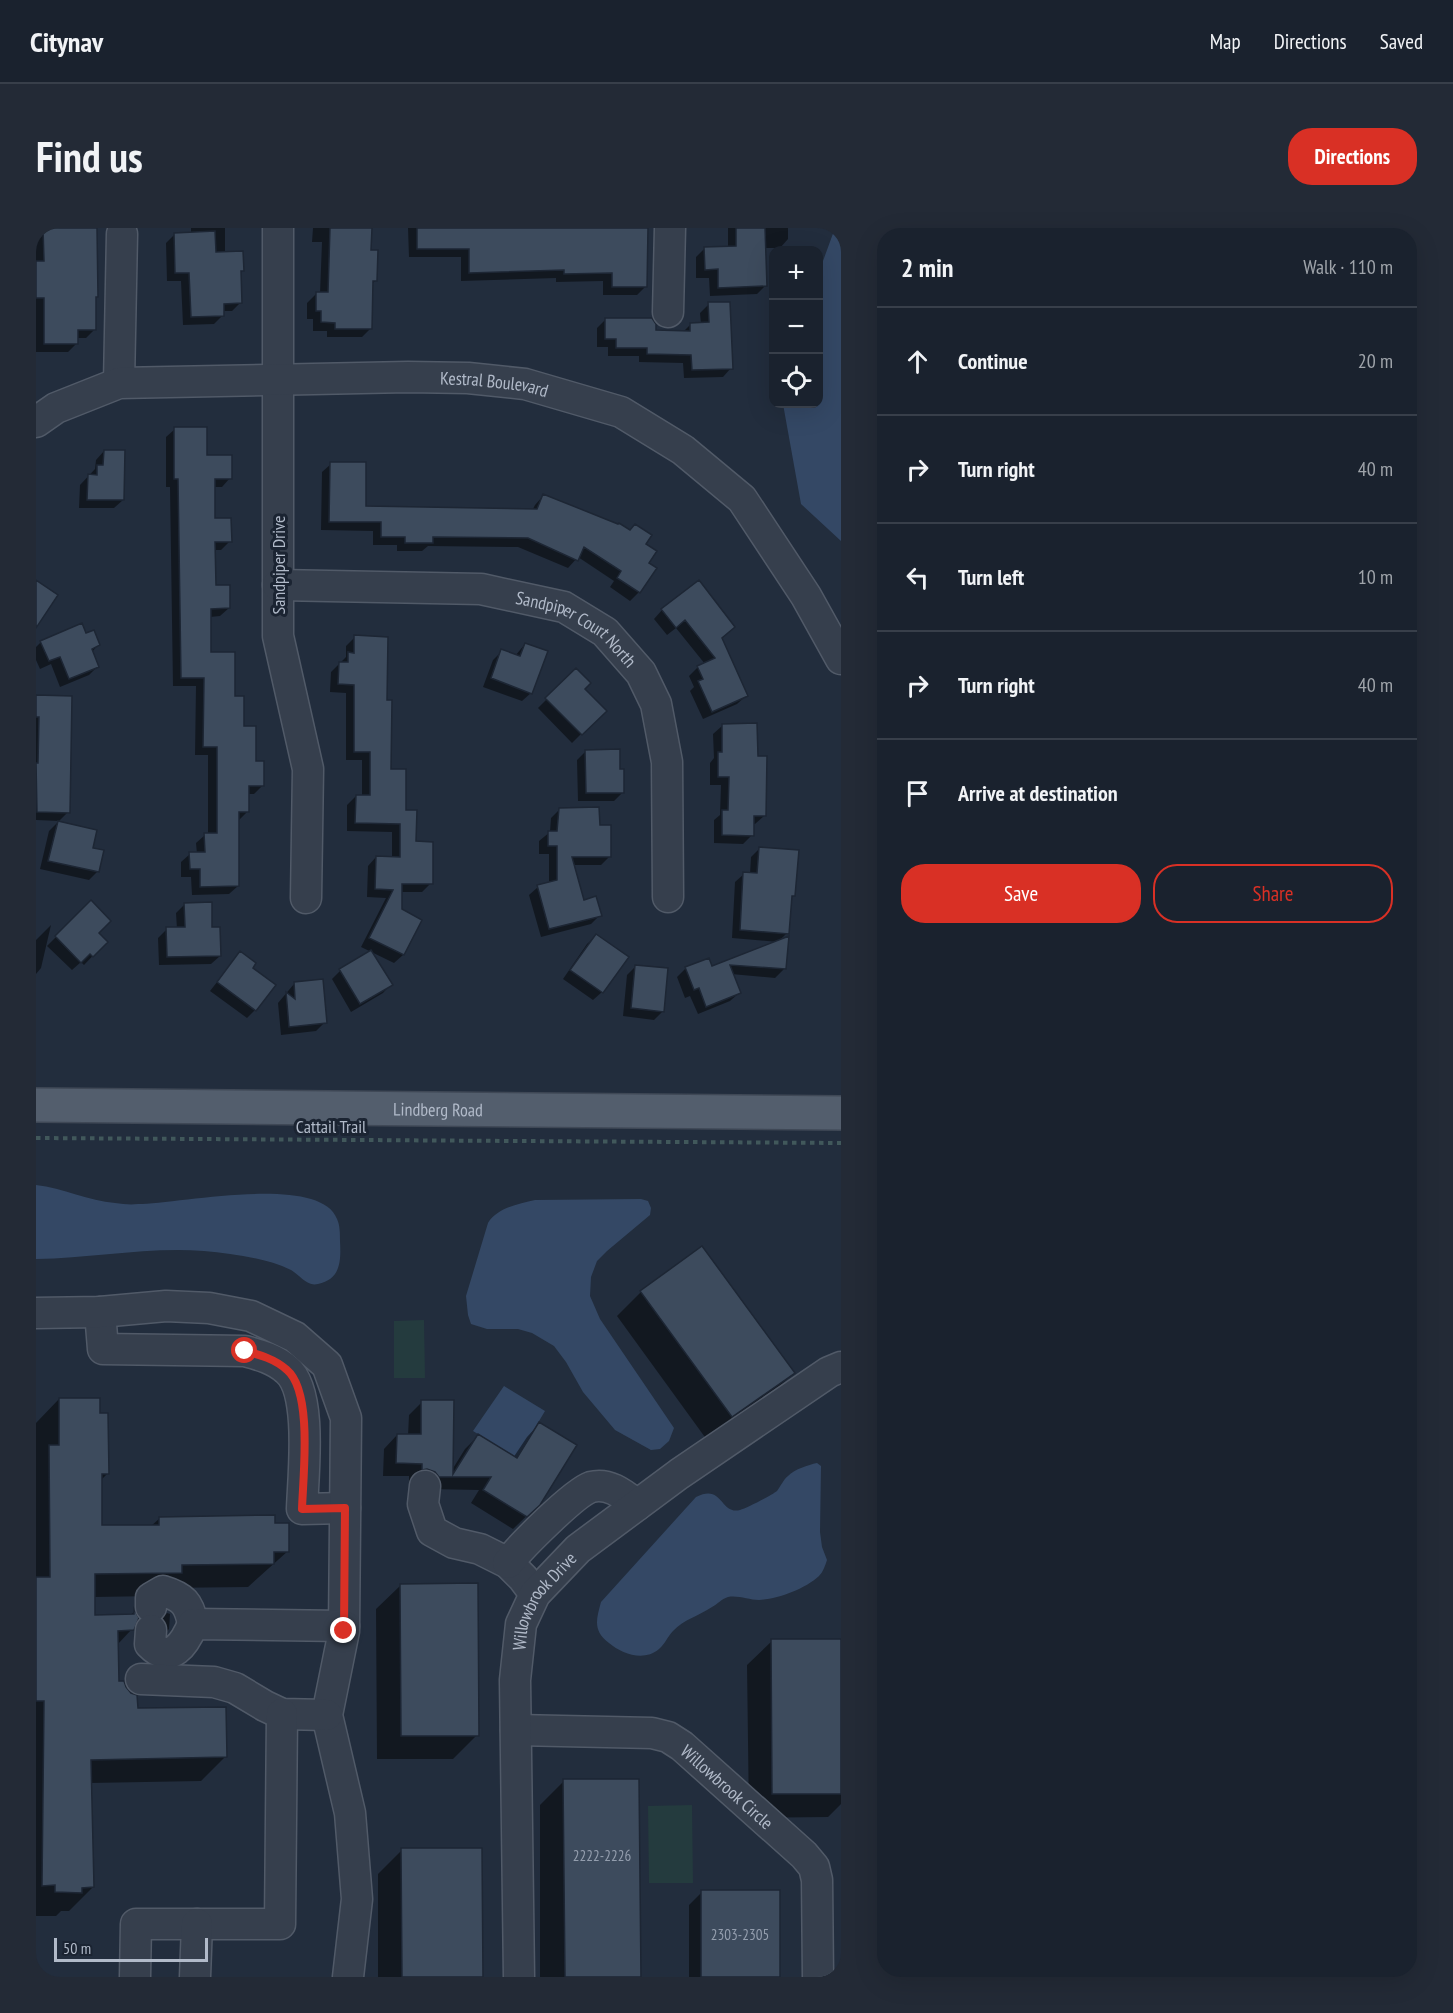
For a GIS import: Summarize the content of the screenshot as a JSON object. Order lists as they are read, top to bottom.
{
  "streets": {
    "main road": ["Lindberg Road"],
    "street": [
      "Kestral Boulevard",
      "Sandpiper Drive",
      "Sandpiper Court North",
      "Willowbrook Drive",
      "Willowbrook Circle"
    ],
    "path": ["Cattail Trail"]
  },
  "crossings": [
    ["Kestral Boulevard", "Sandpiper Drive"],
    ["Sandpiper Drive", "Sandpiper Court North"],
    ["Willowbrook Drive", "Willowbrook Circle"]
  ],
  "house_numbers": ["2222-2226", "2303-2305"],
  "scale_bar": "50 m",
  "page": {
    "header": "Citynav",
    "nav": ["Map", "Directions", "Saved"],
    "buttons": [
      "Directions",
      ["Save", "Share"]
    ],
    "title": "Find us",
    "heading": ["2 min", "Walk · 110 m"],
    "map_buttons": ["+", "−"],
    "list": [
      ["Continue", "20 m"],
      ["Turn right", "40 m"],
      ["Turn left", "10 m"],
      ["Turn right", "40 m"],
      "Arrive at destination"
    ],
    "scale": "50 m"
  }
}
